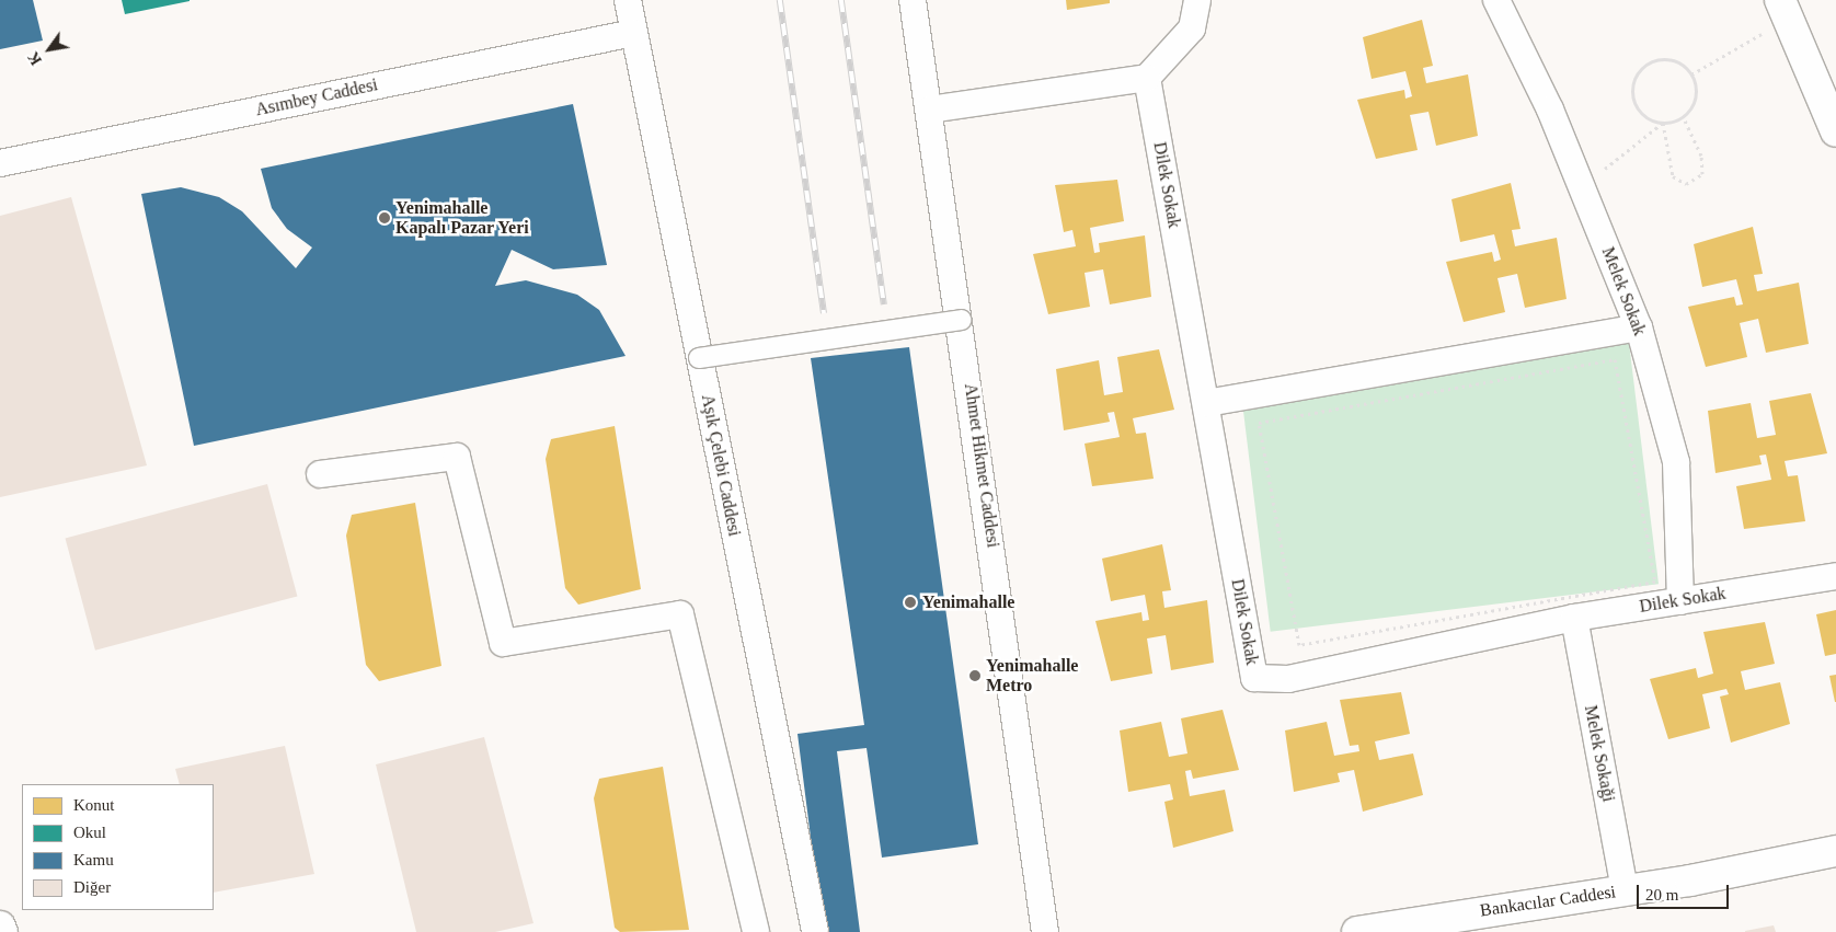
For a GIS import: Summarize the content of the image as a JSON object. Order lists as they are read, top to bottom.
{
  "streets": {
    "main road": ["Bankacılar Caddesi"],
    "street": [
      "Asımbey Caddesi",
      "Dilek Sokak",
      "Melek Sokak",
      "Aşık Çelebi Caddesi",
      "Ahmet Hikmet Caddesi",
      "Melek Sokaği"
    ]
  },
  "crossings": [
    ["Asımbey Caddesi", "Aşık Çelebi Caddesi"],
    ["Dilek Sokak", "Melek Sokak"],
    ["Dilek Sokak", "Melek Sokaği"],
    ["Melek Sokaği", "Bankacılar Caddesi"]
  ],
  "places": ["Yenimahalle Kapalı Pazar Yeri", "Yenimahalle", "Yenimahalle Metro"],
  "legend": [
    "Konut",
    "Okul",
    "Kamu",
    "Diğer"
  ],
  "scale_bar": "20 m",
  "north": "bottom left"
}
